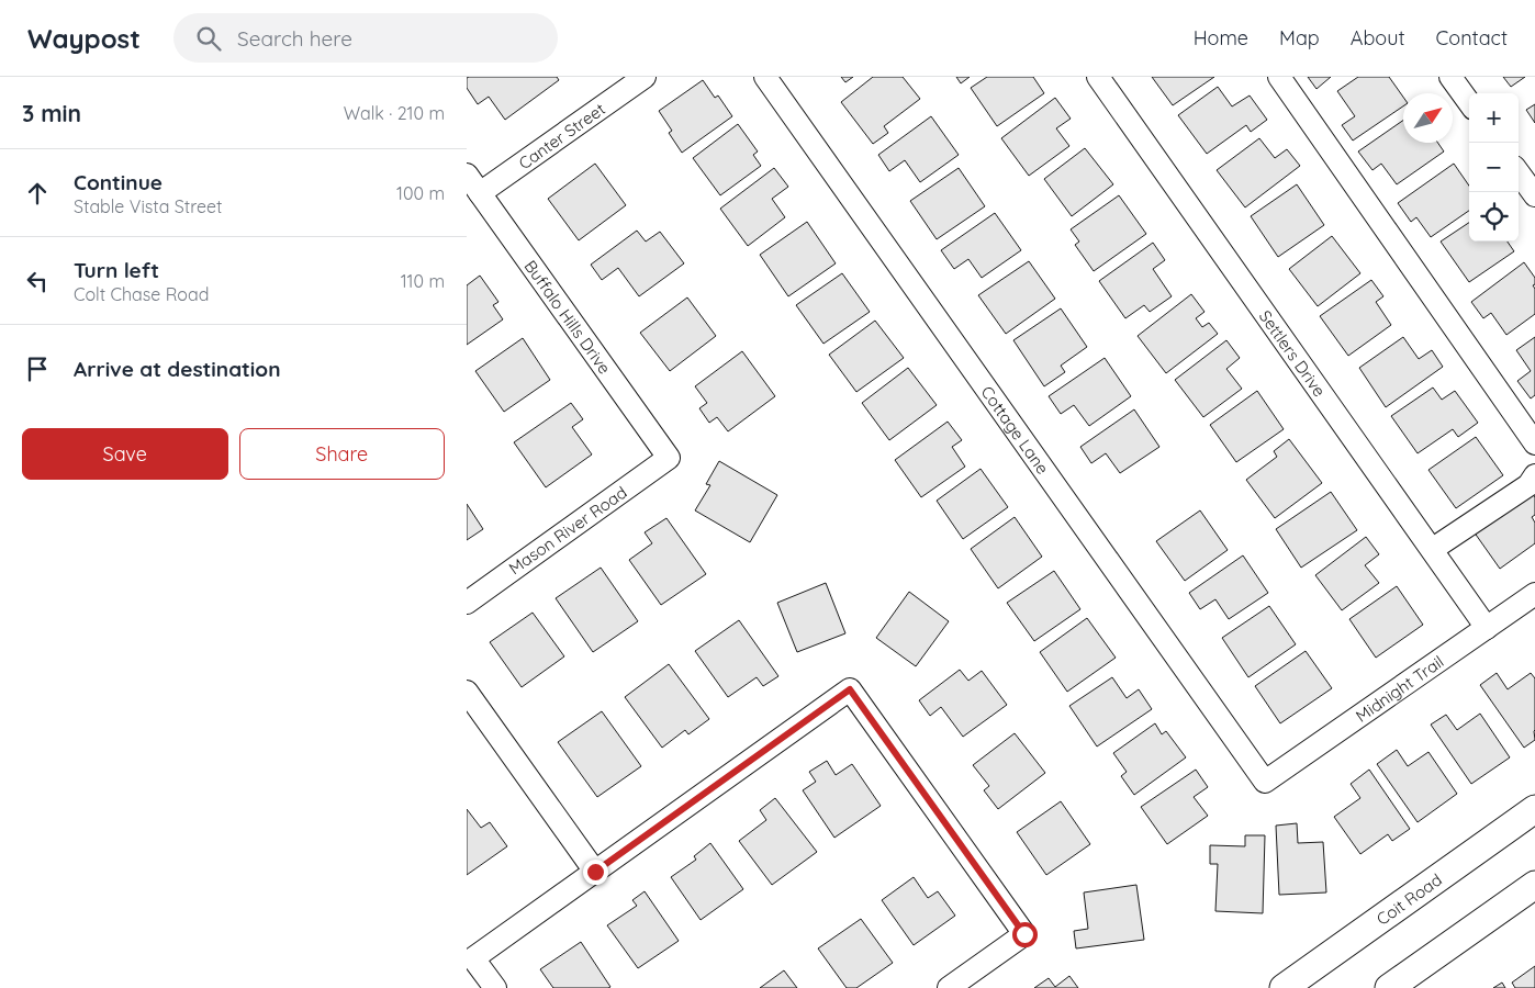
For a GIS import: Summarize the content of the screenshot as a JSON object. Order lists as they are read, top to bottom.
{
  "streets": {
    "main road": ["Coit Road"],
    "street": [
      "Canter Street",
      "Buffalo Hills Drive",
      "Settlers Drive",
      "Cottage Lane",
      "Mason River Road",
      "Midnight Trail"
    ]
  },
  "crossings": [
    ["Canter Street", "Buffalo Hills Drive"],
    ["Buffalo Hills Drive", "Mason River Road"],
    ["Settlers Drive", "Midnight Trail"],
    ["Cottage Lane", "Midnight Trail"]
  ],
  "north": "top right",
  "page": {
    "header": "Waypost",
    "search": "Search here",
    "nav": [
      "Home",
      "Map",
      "About",
      "Contact"
    ],
    "heading": ["3 min", "Walk · 210 m"],
    "map_buttons": ["+", "−"],
    "list": [
      ["Continue", "Stable Vista Street", "100 m"],
      ["Turn left", "Colt Chase Road", "110 m"],
      "Arrive at destination"
    ],
    "buttons": ["Save", "Share"]
  }
}
